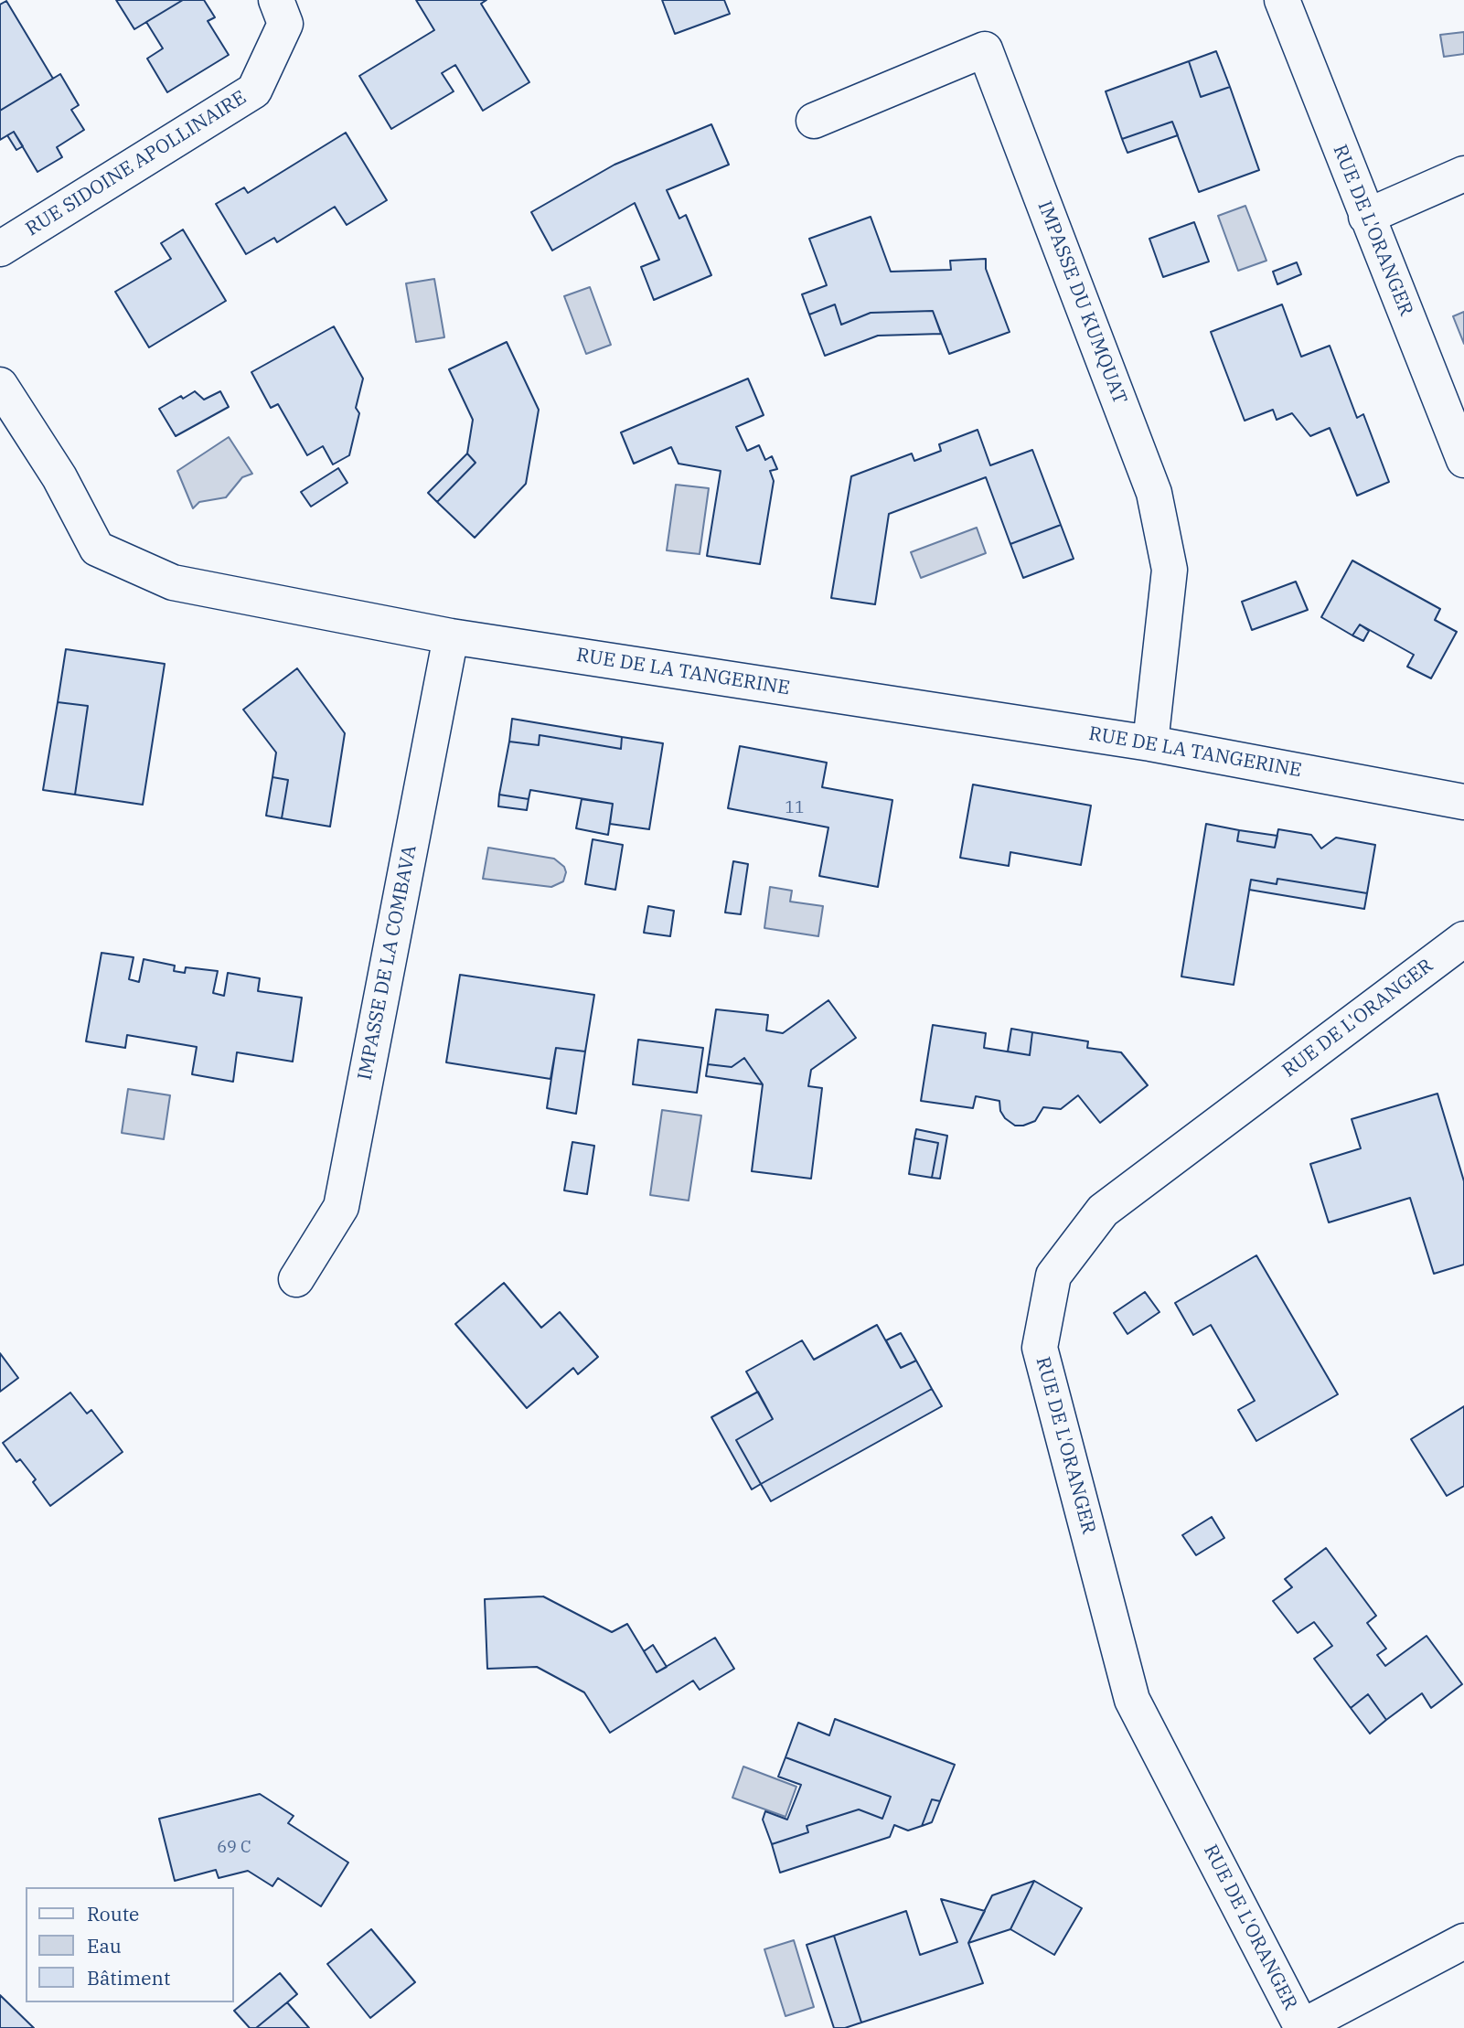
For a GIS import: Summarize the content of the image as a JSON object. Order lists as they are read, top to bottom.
{
  "streets": {
    "street": [
      "RUE SIDOINE APOLLINAIRE",
      "RUE DE L'ORANGER",
      "IMPASSE DU KUMQUAT",
      "RUE DE LA TANGERINE",
      "IMPASSE DE LA COMBAVA"
    ]
  },
  "crossings": [
    ["IMPASSE DU KUMQUAT", "RUE DE LA TANGERINE"],
    ["RUE DE LA TANGERINE", "IMPASSE DE LA COMBAVA"]
  ],
  "house_numbers": ["11", "69 C"],
  "legend": ["Route", "Eau", "Bâtiment"]
}
